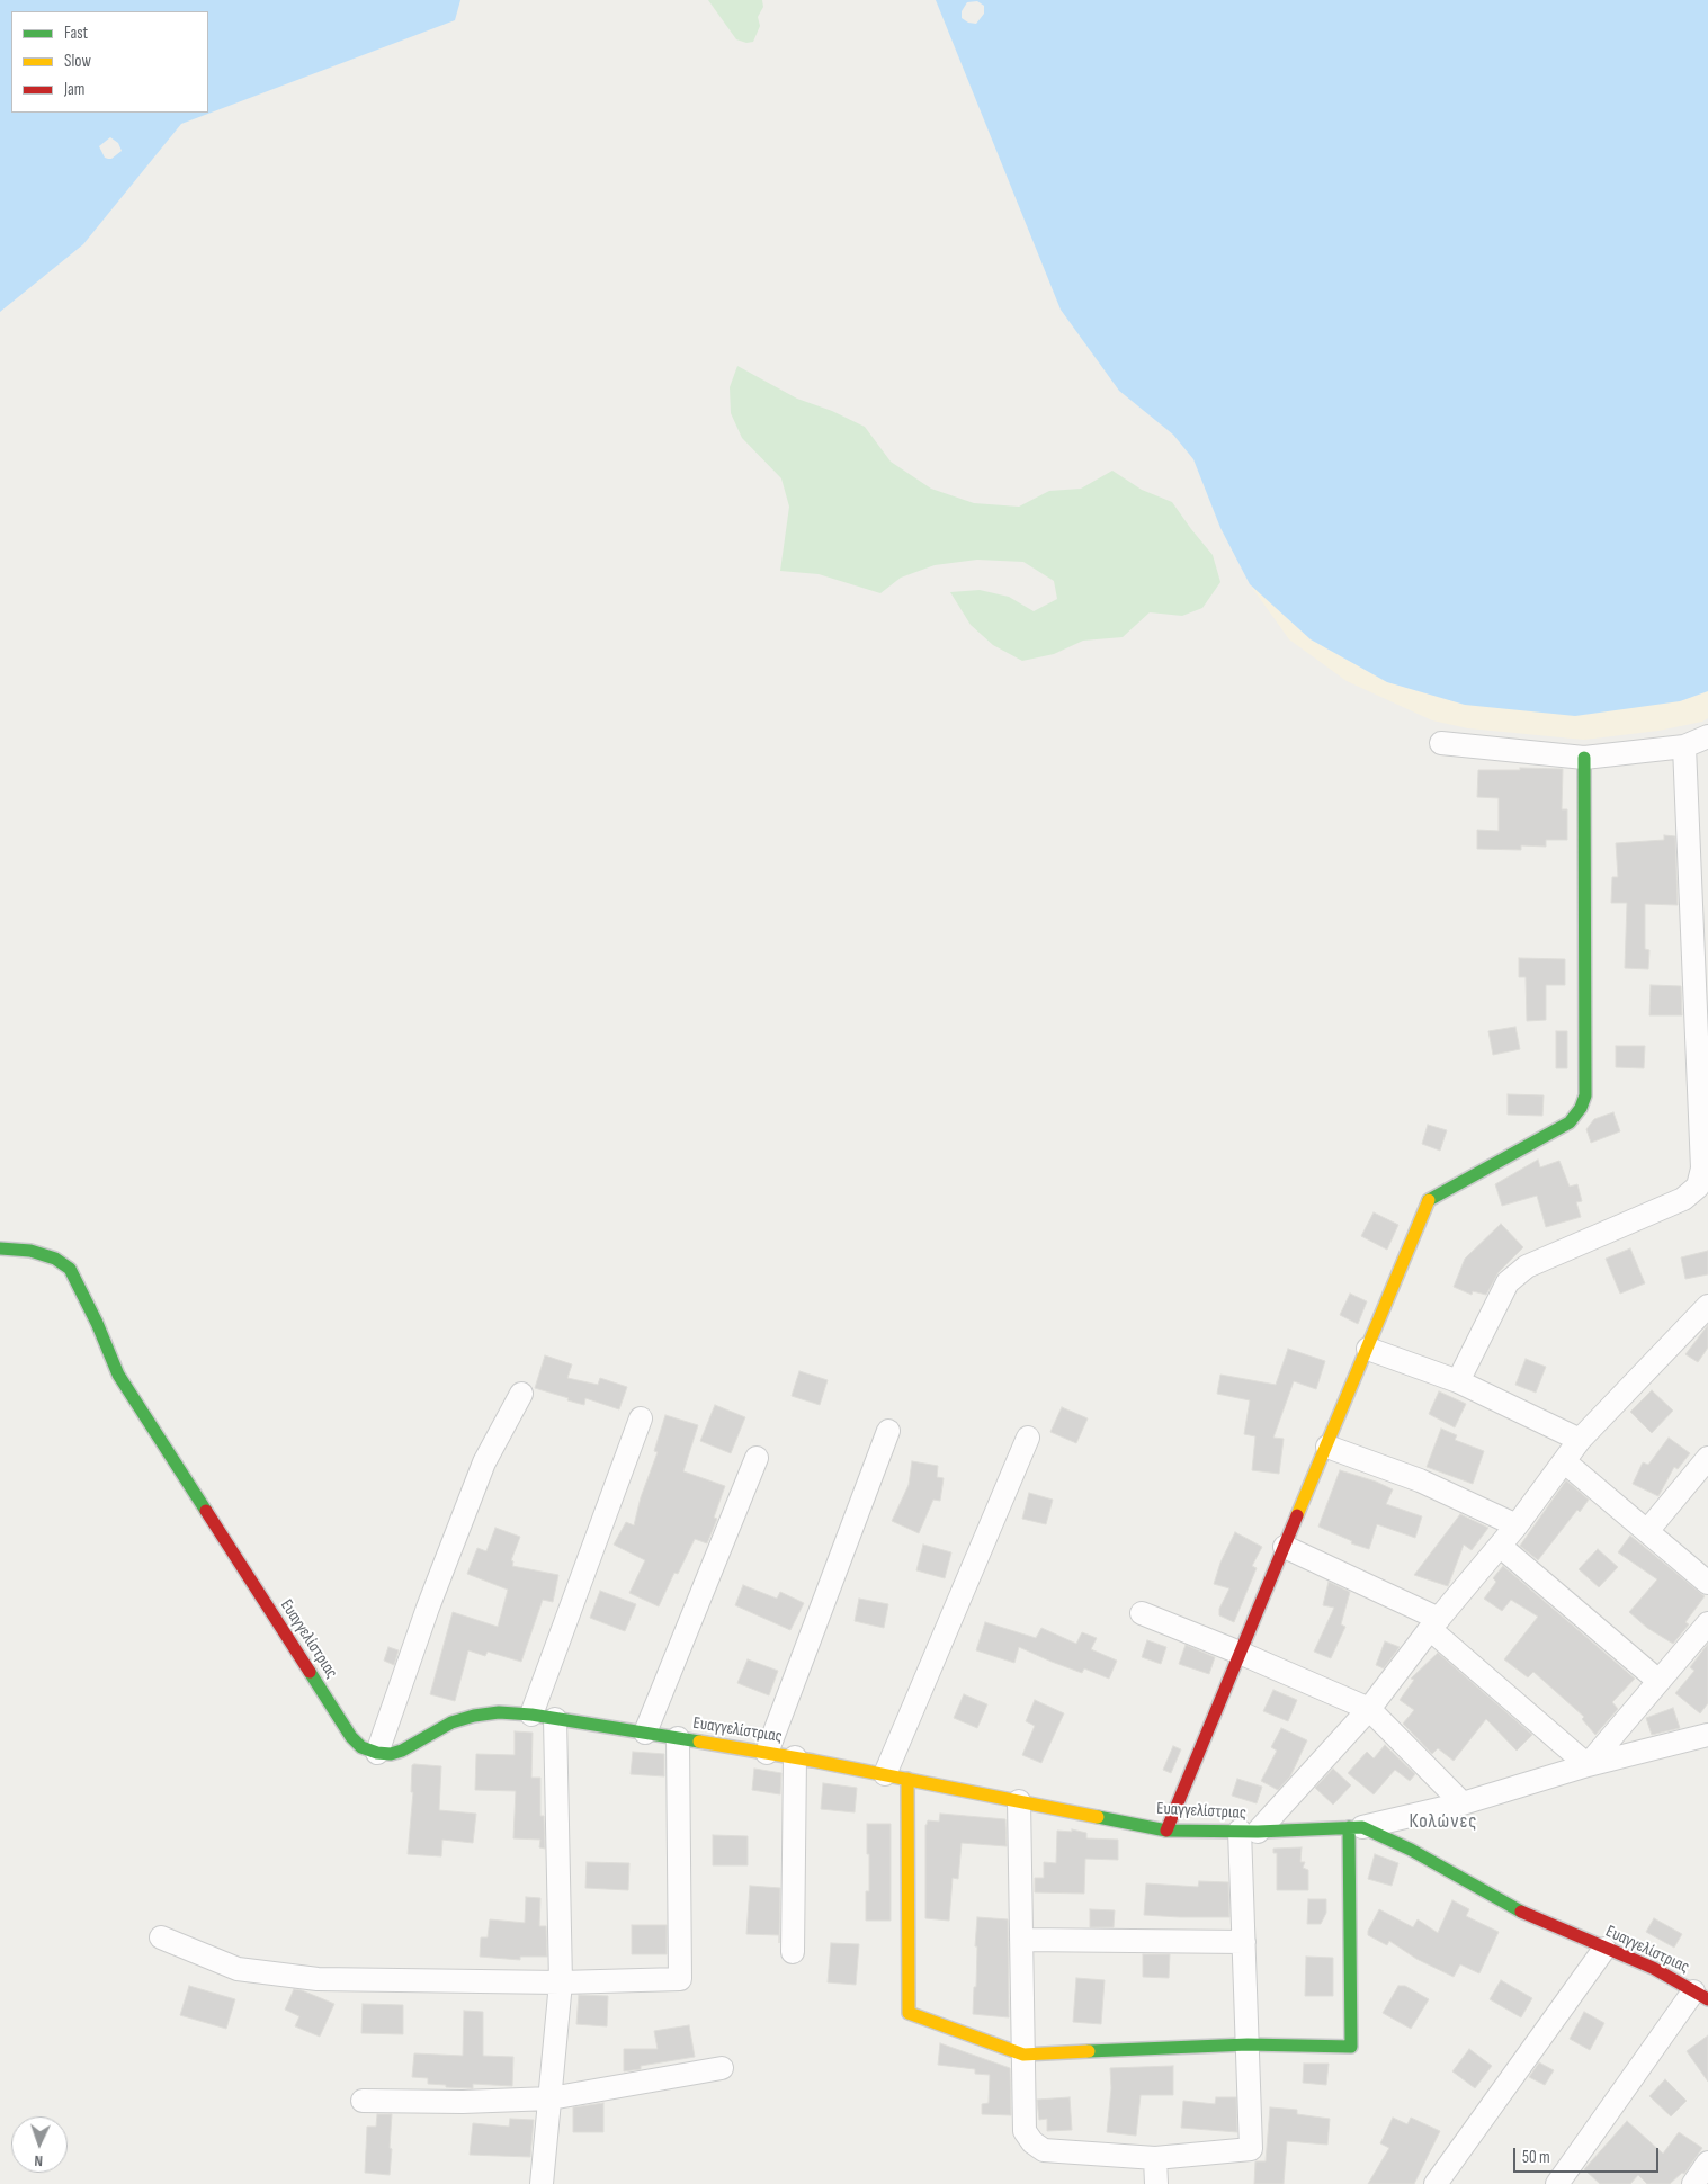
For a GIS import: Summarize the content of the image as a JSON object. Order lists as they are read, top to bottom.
{
  "streets": {
    "street": ["Ευαγγελίστριας"]
  },
  "districts": ["Κολώνες"],
  "legend": ["Fast", "Slow", "Jam"],
  "scale_bar": "50 m",
  "north": "bottom"
}
